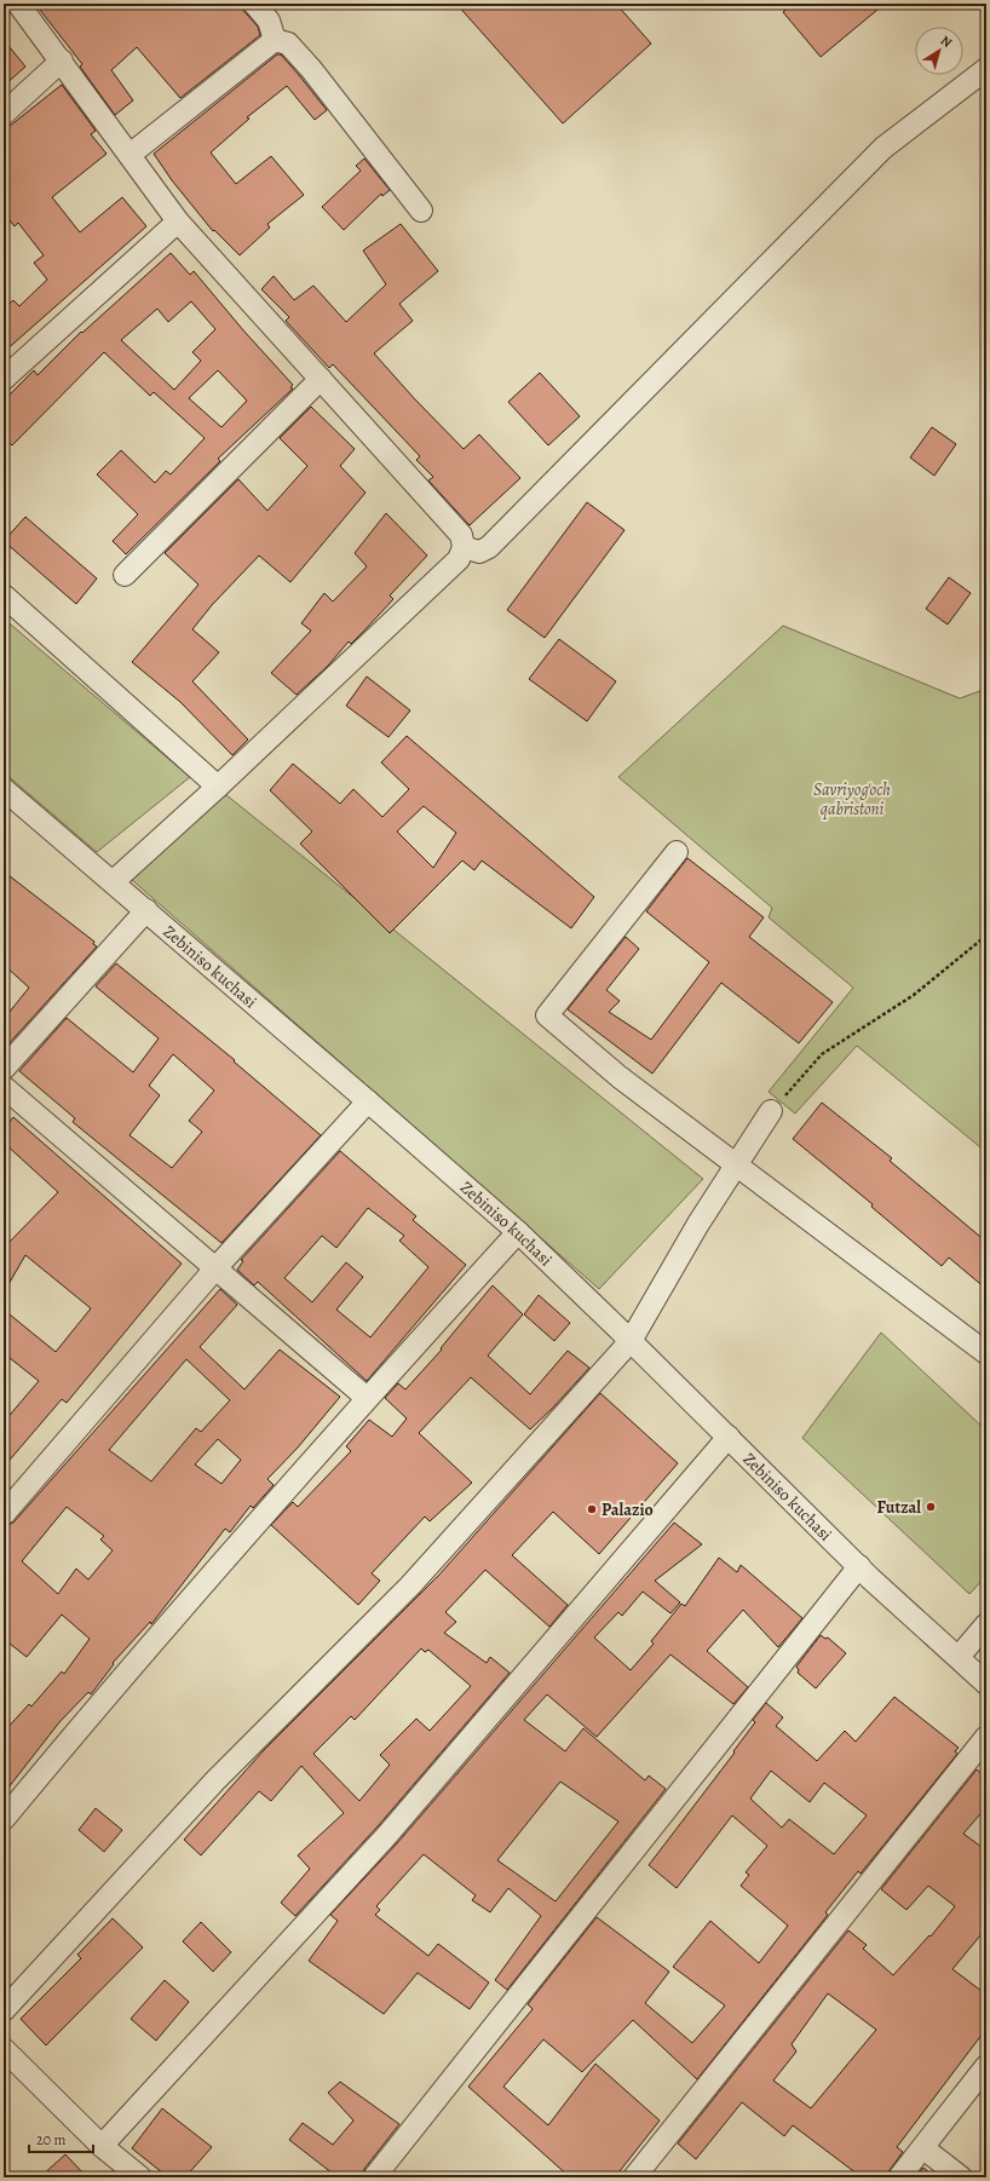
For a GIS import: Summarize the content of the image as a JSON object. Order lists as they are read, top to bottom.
{
  "streets": {
    "street": ["Zebiniso kuchasi"]
  },
  "parks": ["Savriyog'och qabristoni"],
  "places": ["Futzal", "Palazio"],
  "scale_bar": "20 m",
  "north": "top right"
}
